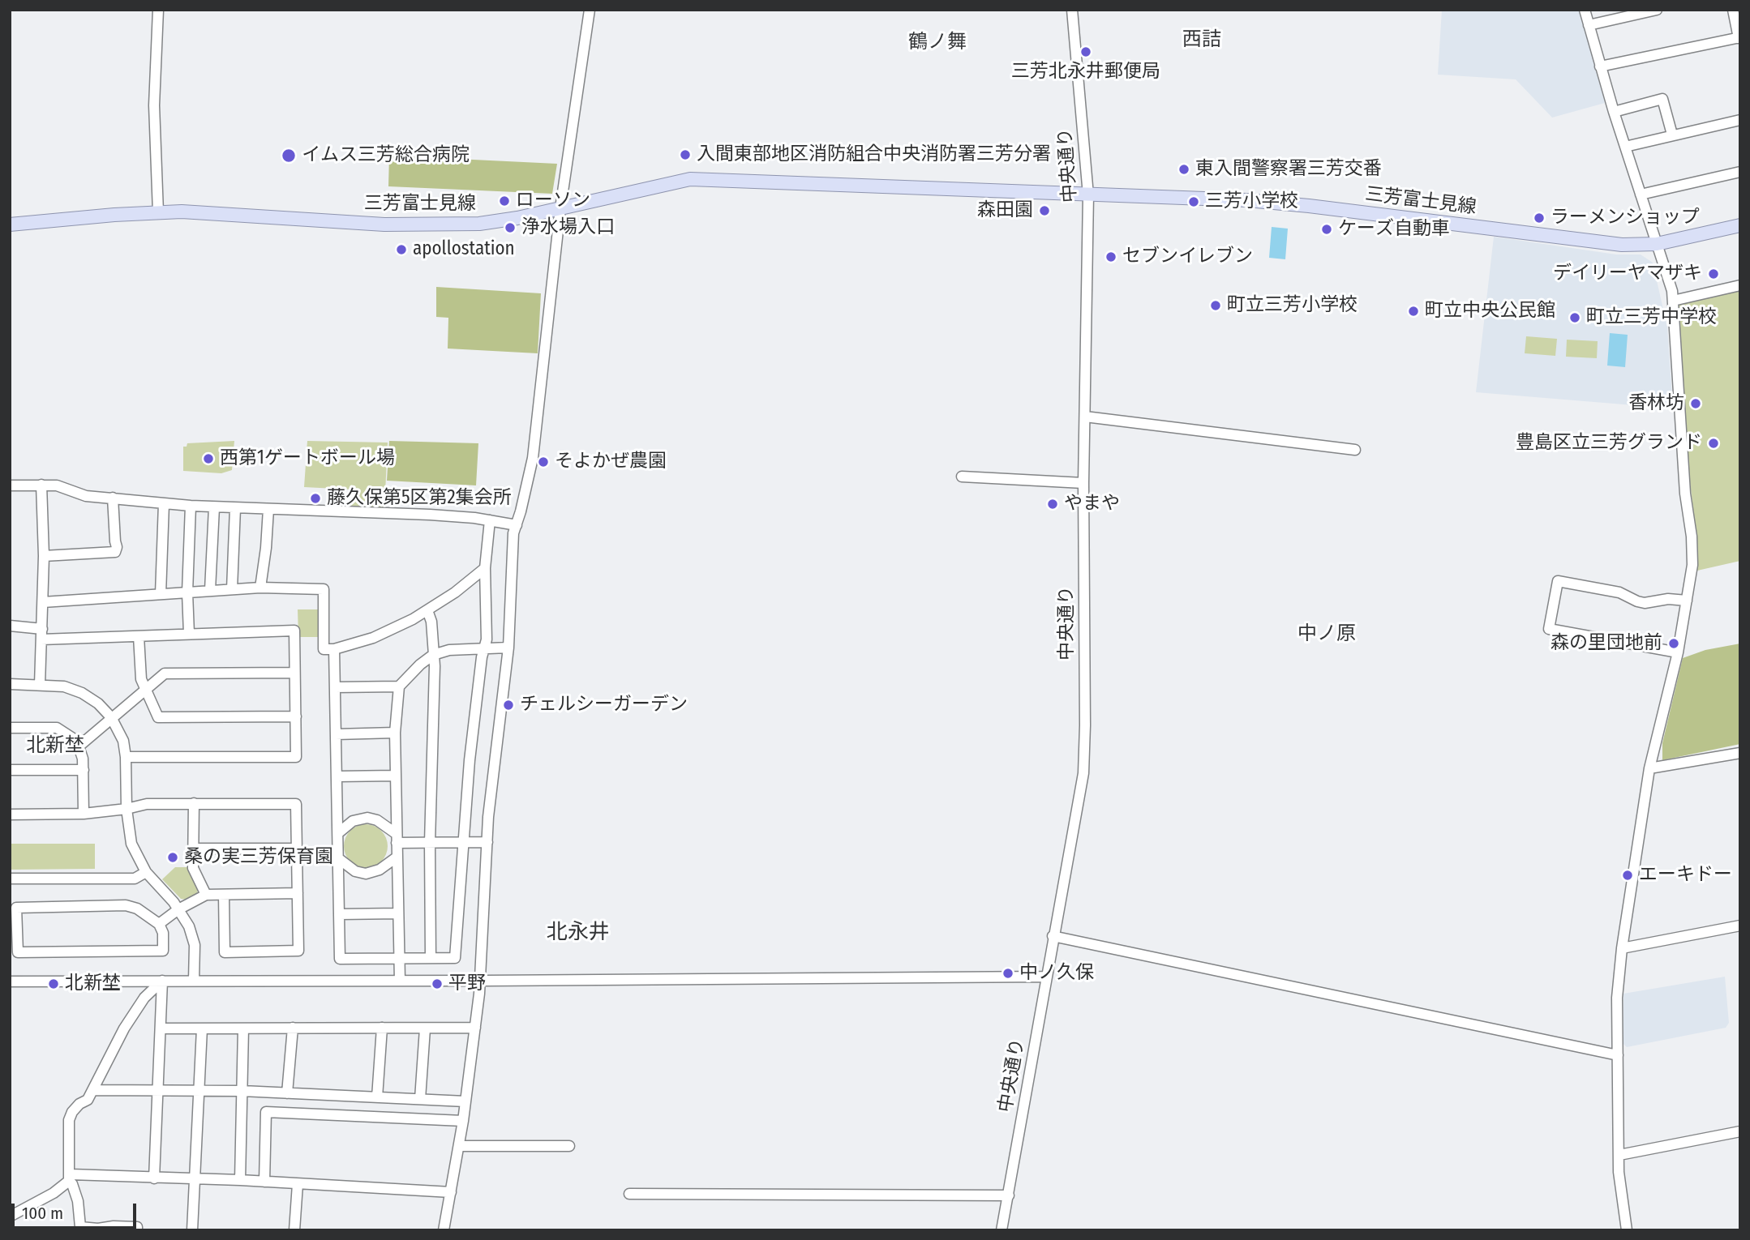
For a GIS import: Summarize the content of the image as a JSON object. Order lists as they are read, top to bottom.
{
  "streets": {
    "main road": ["三芳富士見線"],
    "street": ["中央通り"]
  },
  "crossings": [
    ["中央通り", "三芳富士見線"]
  ],
  "districts": [
    "西詰",
    "鶴ノ舞",
    "中ノ原",
    "北新埜",
    "北永井"
  ],
  "places": [
    "三芳北永井郵便局",
    "入間東部地区消防組合中央消防署三芳分署",
    "イムス三芳総合病院",
    "東入間警察署三芳交番",
    "ローソン",
    "三芳小学校",
    "森田園",
    "ラーメンショップ",
    "浄水場入口",
    "ケーズ自動車",
    "apollostation",
    "セブンイレブン",
    "デイリーヤマザキ",
    "町立三芳小学校",
    "町立中央公民館",
    "町立三芳中学校",
    "香林坊",
    "豊島区立三芳グランド",
    "西第1ゲートボール場",
    "そよかぜ農園",
    "藤久保第5区第2集会所",
    "やまや",
    "森の里団地前",
    "チェルシーガーデン",
    "桑の実三芳保育園",
    "エーキドー",
    "中ノ久保",
    "北新埜",
    "平野"
  ],
  "scale_bar": "100 m"
}
